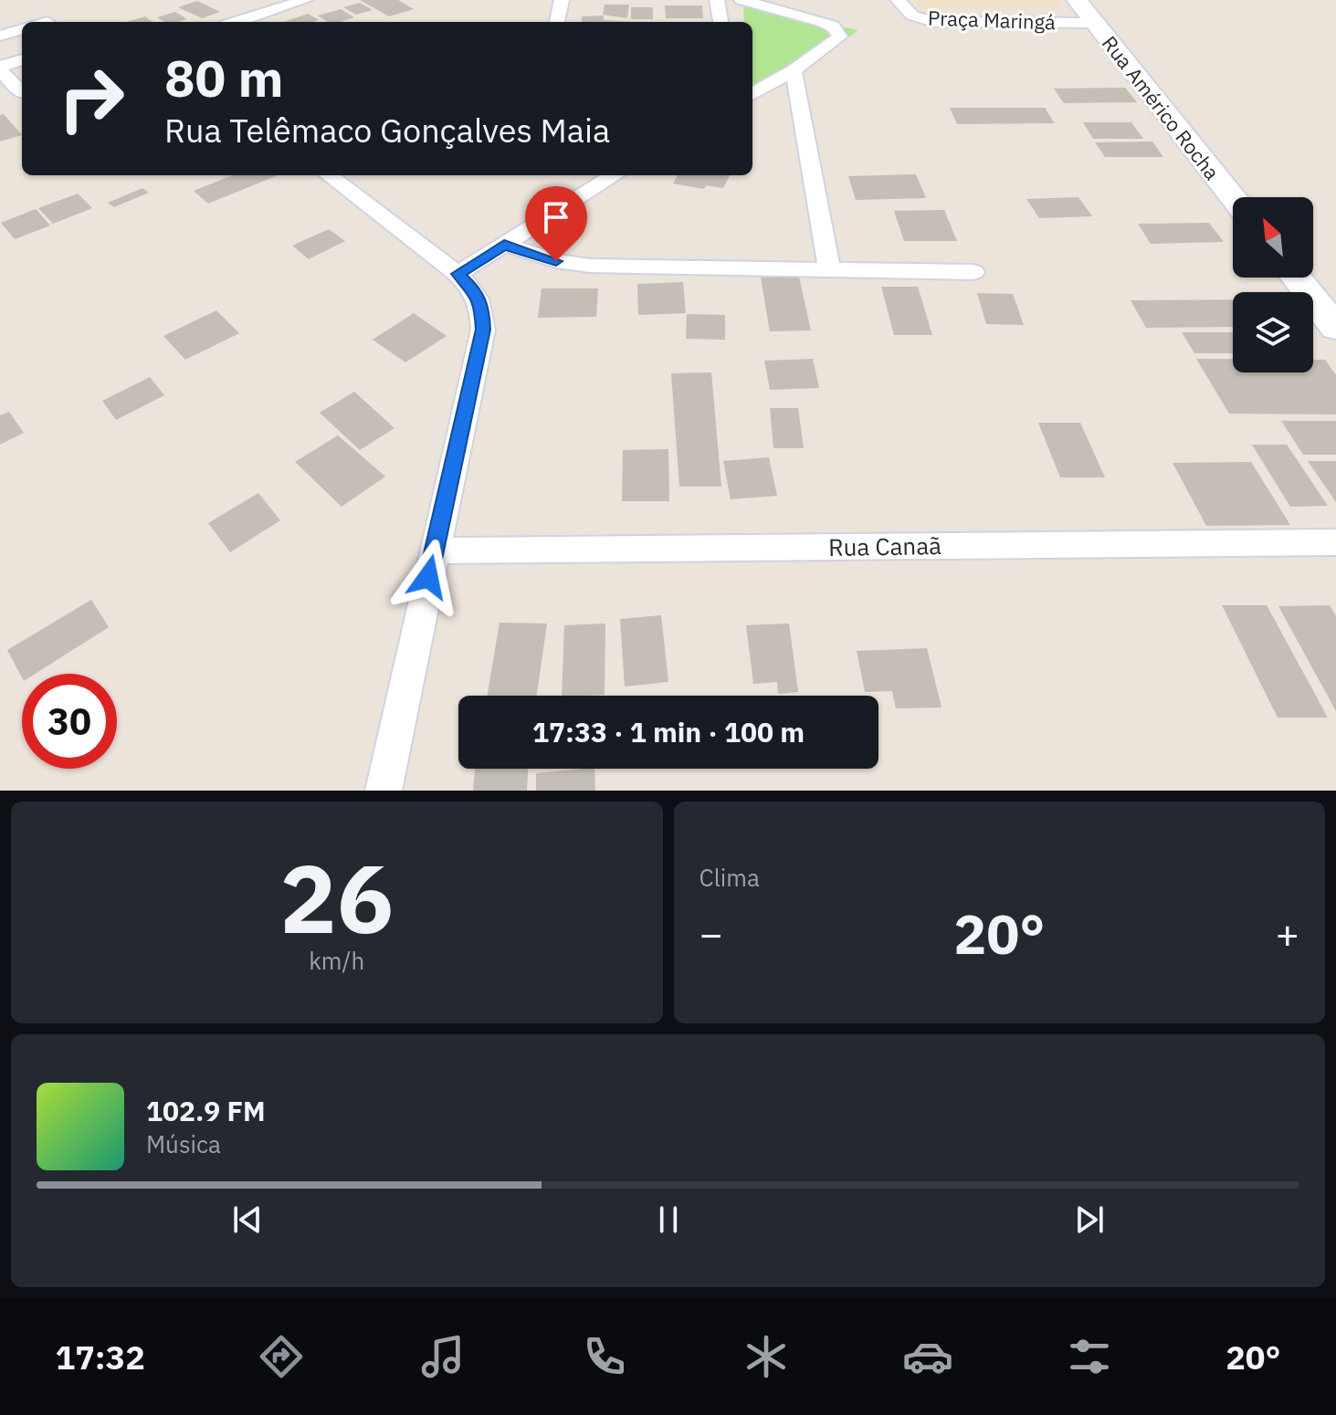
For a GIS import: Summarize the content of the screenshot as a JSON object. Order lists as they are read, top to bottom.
{
  "streets": {
    "street": ["Praça Maringá", "Rua Américo Rocha", "Rua Canaã"]
  },
  "crossings": [
    ["Praça Maringá", "Rua Américo Rocha"]
  ],
  "north": "top left",
  "page": {
    "turn": ["80 m", "Rua Telêmaco Gonçalves Maia"],
    "limit": "30",
    "trip": "17:33 · 1 min · 100 m",
    "tile": [
      ["26", "km/h"],
      "Clima"
    ],
    "heat": ["−", "20°", "+"],
    "song": ["102.9 FM", "Música"],
    "tabs": ["17:32", "20°"]
  }
}
